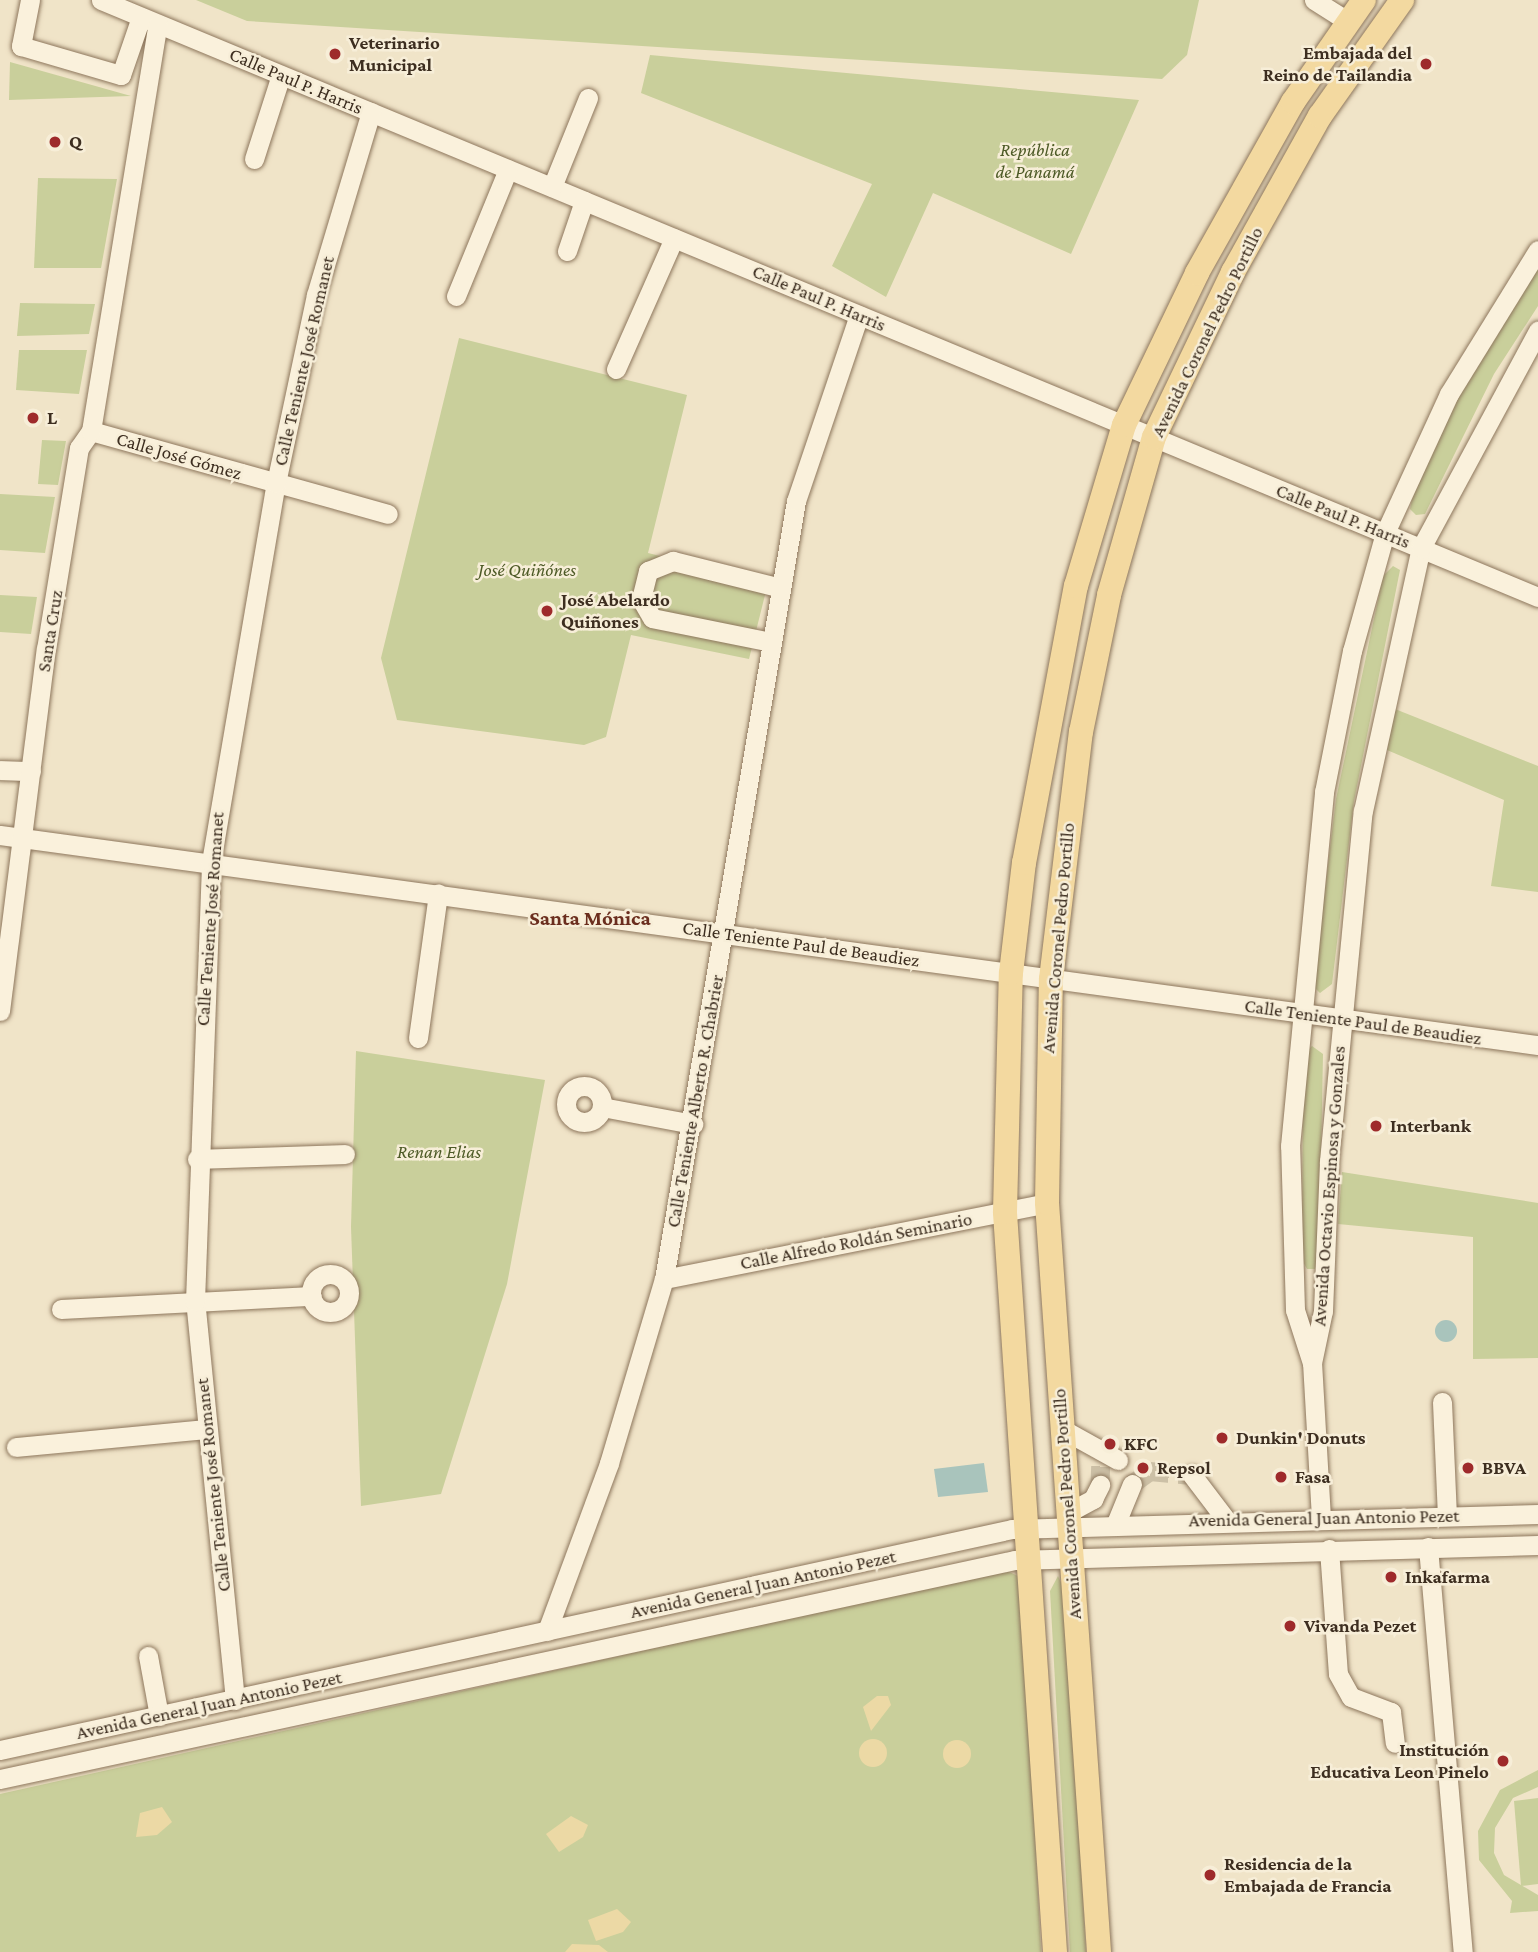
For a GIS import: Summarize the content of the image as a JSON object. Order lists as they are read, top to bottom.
{
  "streets": {
    "main road": ["Avenida Coronel Pedro Portillo"],
    "street": [
      "Calle Paul P. Harris",
      "Calle Teniente José Romanet",
      "Calle José Gómez",
      "Santa Cruz",
      "Calle Teniente Paul de Beaudiez",
      "Calle Teniente Alberto R. Chabrier",
      "Avenida Octavio Espinosa y Gonzales",
      "Calle Alfredo Roldán Seminario",
      "Avenida General Juan Antonio Pezet"
    ]
  },
  "crossings": [
    ["Calle Paul P. Harris", "Avenida Coronel Pedro Portillo"],
    ["Calle Paul P. Harris", "Calle Teniente José Romanet"],
    ["Calle Paul P. Harris", "Santa Cruz"],
    ["Calle Paul P. Harris", "Calle Teniente Alberto R. Chabrier"],
    ["Calle Paul P. Harris", "Avenida Octavio Espinosa y Gonzales"],
    ["Avenida Coronel Pedro Portillo", "Calle Teniente Paul de Beaudiez"],
    ["Avenida Coronel Pedro Portillo", "Calle Alfredo Roldán Seminario"],
    ["Avenida Coronel Pedro Portillo", "Avenida General Juan Antonio Pezet"],
    ["Calle Teniente José Romanet", "Calle José Gómez"],
    ["Calle Teniente José Romanet", "Calle Teniente Paul de Beaudiez"],
    ["Calle Teniente José Romanet", "Avenida General Juan Antonio Pezet"],
    ["Calle José Gómez", "Santa Cruz"],
    ["Santa Cruz", "Calle Teniente Paul de Beaudiez"],
    ["Calle Teniente Paul de Beaudiez", "Calle Teniente Alberto R. Chabrier"],
    ["Calle Teniente Paul de Beaudiez", "Avenida Octavio Espinosa y Gonzales"],
    ["Calle Teniente Alberto R. Chabrier", "Calle Alfredo Roldán Seminario"],
    ["Calle Teniente Alberto R. Chabrier", "Avenida General Juan Antonio Pezet"],
    ["Avenida Octavio Espinosa y Gonzales", "Avenida General Juan Antonio Pezet"]
  ],
  "districts": ["Santa Mónica"],
  "parks": ["República de Panamá", "José Quiñónes", "Renan Elias"],
  "places": [
    "Veterinario Municipal",
    "Embajada del Reino de Tailandia",
    "Q",
    "L",
    "José Abelardo Quiñones",
    "Interbank",
    "Dunkin' Donuts",
    "KFC",
    "Repsol",
    "BBVA",
    "Fasa",
    "Inkafarma",
    "Vivanda Pezet",
    "Institución Educativa Leon Pinelo",
    "Residencia de la Embajada de Francia"
  ]
}
